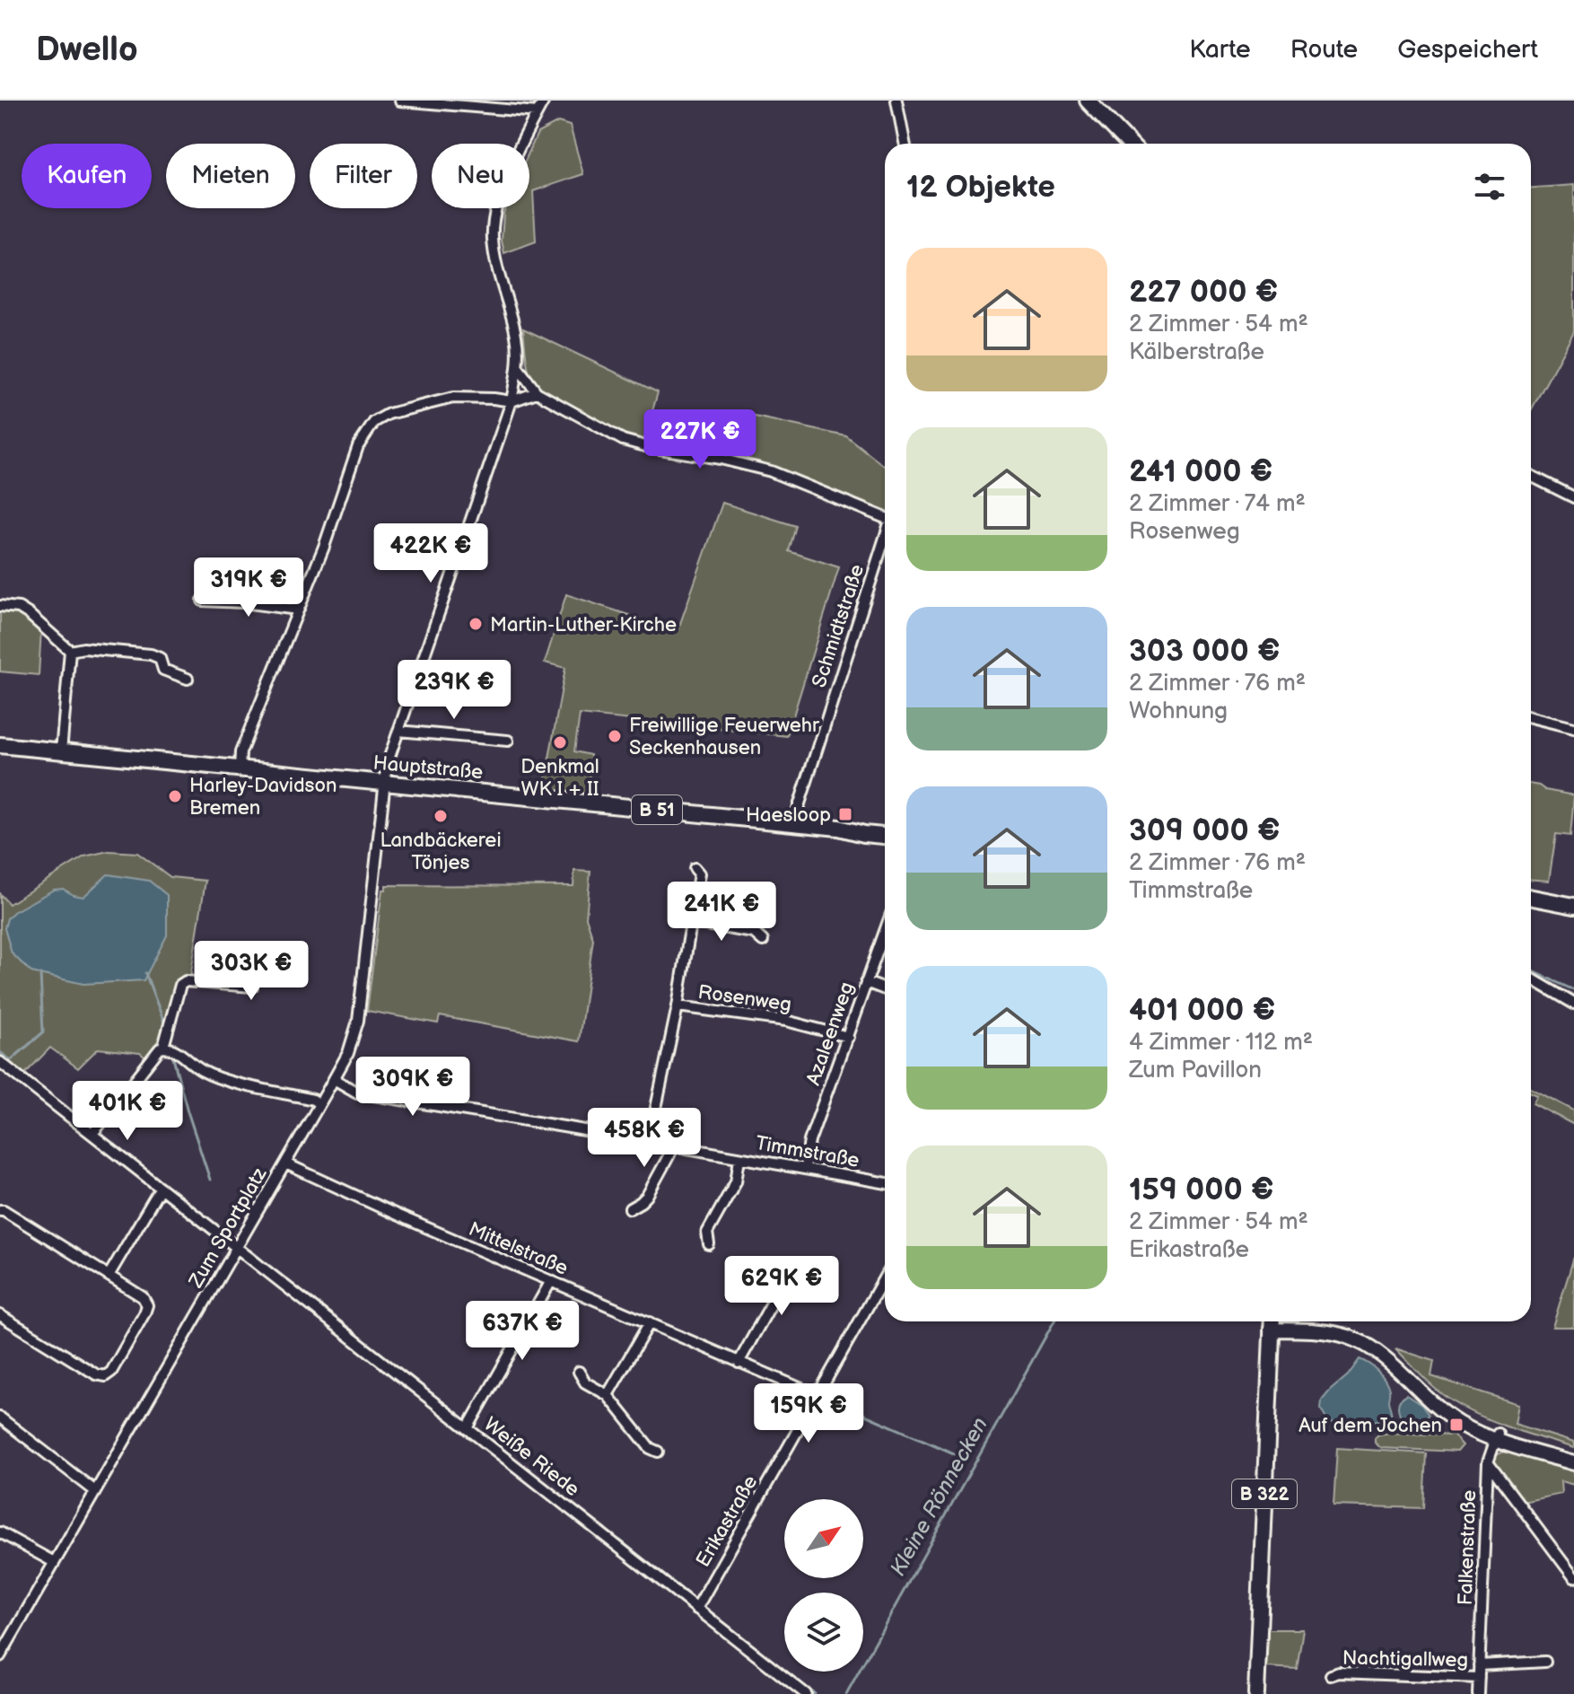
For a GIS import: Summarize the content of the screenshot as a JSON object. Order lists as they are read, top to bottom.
{
  "streets": {
    "main road": ["Hauptstraße", "B 51", "B 322"],
    "street": [
      "Schmidtstraße",
      "Rosenweg",
      "Azaleenweg",
      "Timmstraße",
      "Zum Sportplatz",
      "Mittelstraße",
      "Weiße Riede",
      "Erikastraße",
      "Falkenstraße",
      "Nachtigallweg"
    ]
  },
  "crossings": [
    ["Schmidtstraße", "Hauptstraße"],
    ["Hauptstraße", "Zum Sportplatz"],
    ["Rosenweg", "Azaleenweg"],
    ["Rosenweg", "Timmstraße"],
    ["Azaleenweg", "Timmstraße"],
    ["Timmstraße", "Zum Sportplatz"],
    ["Zum Sportplatz", "Mittelstraße"],
    ["Zum Sportplatz", "Weiße Riede"],
    ["Mittelstraße", "Erikastraße"],
    ["Weiße Riede", "Erikastraße"],
    ["Falkenstraße", "Nachtigallweg"]
  ],
  "water": ["Kleine Rönnecken"],
  "places": {
    "other": [
      "Martin-Luther-Kirche",
      "Freiwillige Feuerwehr Seckenhausen",
      "Denkmal WK I + II",
      "Harley-Davidson Bremen",
      "Landbäckerei Tönjes"
    ],
    "transit": ["Haesloop", "Auf dem Jochen"]
  },
  "north": "top right",
  "page": {
    "header": "Dwello",
    "nav": ["Karte", "Route", "Gespeichert"],
    "chip": [
      "Kaufen",
      "Mieten",
      "Filter",
      "Neu"
    ],
    "heading": "12 Objekte",
    "list": [
      {
        "name": "227 000 €",
        "note": "2 Zimmer · 54 m² · Kälberstraße"
      },
      {
        "name": "241 000 €",
        "note": "2 Zimmer · 74 m² · Rosenweg"
      },
      {
        "name": "303 000 €",
        "note": "2 Zimmer · 76 m² · Wohnung"
      },
      {
        "name": "309 000 €",
        "note": "2 Zimmer · 76 m² · Timmstraße"
      },
      {
        "name": "401 000 €",
        "note": "4 Zimmer · 112 m² · Zum Pavillon"
      },
      {
        "name": "159 000 €",
        "note": "2 Zimmer · 54 m² · Erikastraße"
      }
    ],
    "price": [
      "227K €",
      "422K €",
      "319K €",
      "239K €",
      "241K €",
      "303K €",
      "309K €",
      "401K €",
      "458K €",
      "629K €",
      "637K €",
      "159K €"
    ]
  }
}
